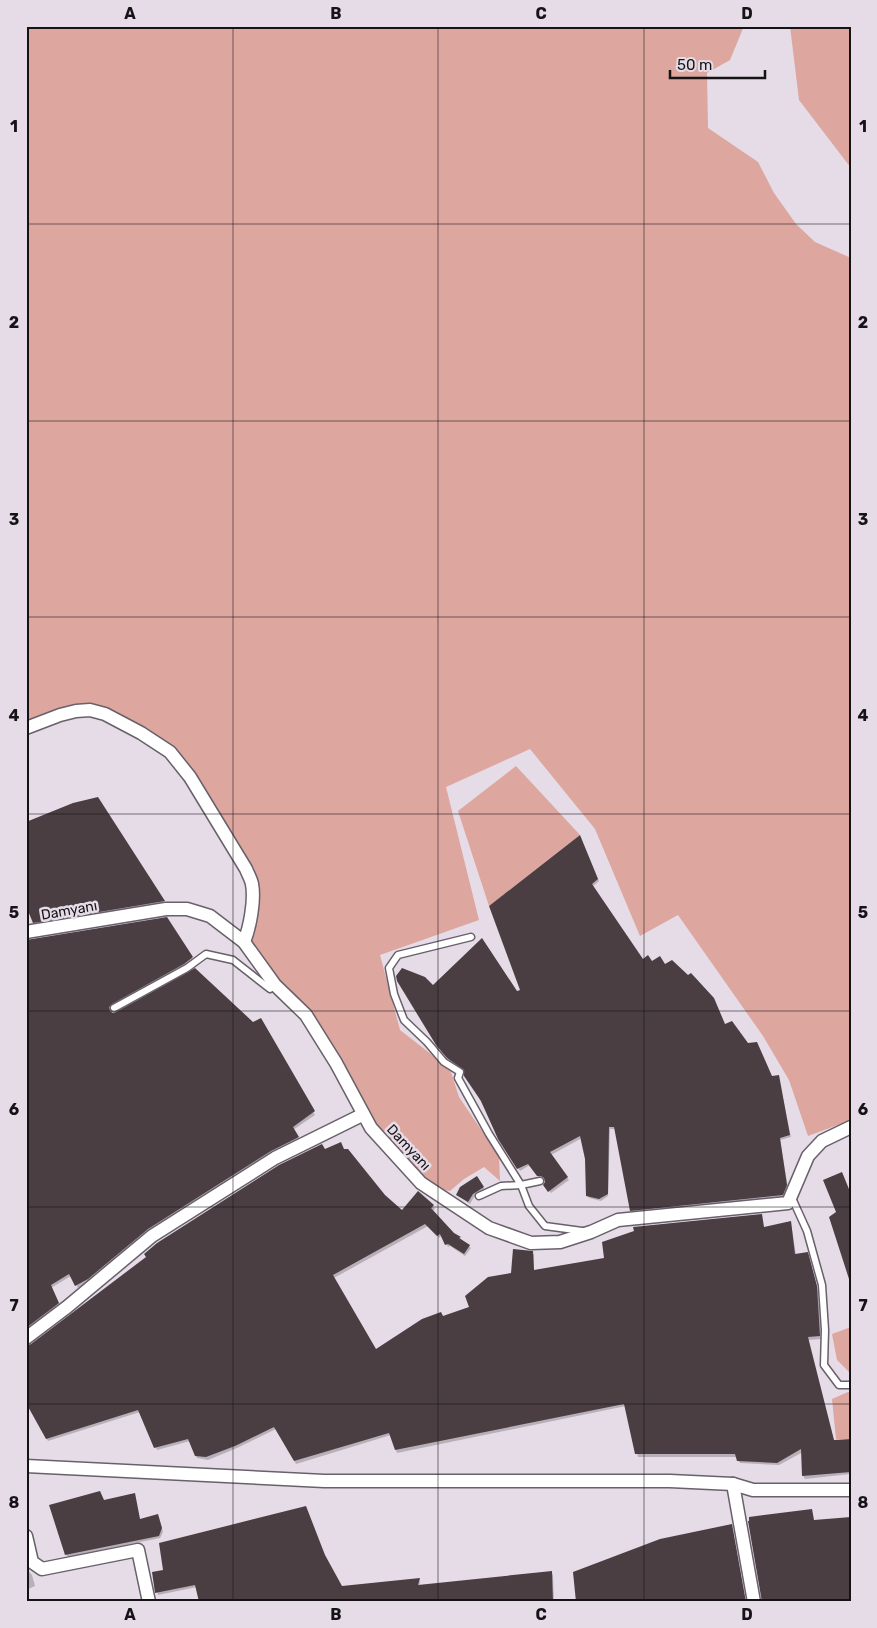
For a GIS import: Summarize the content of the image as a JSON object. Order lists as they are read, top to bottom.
{
  "streets": {
    "street": ["Damyanı"]
  },
  "scale_bar": "50 m",
  "grid": {
    "columns": [
      "A",
      "B",
      "C",
      "D"
    ],
    "rows": [
      "1",
      "2",
      "3",
      "4",
      "5",
      "6",
      "7",
      "8"
    ]
  }
}
